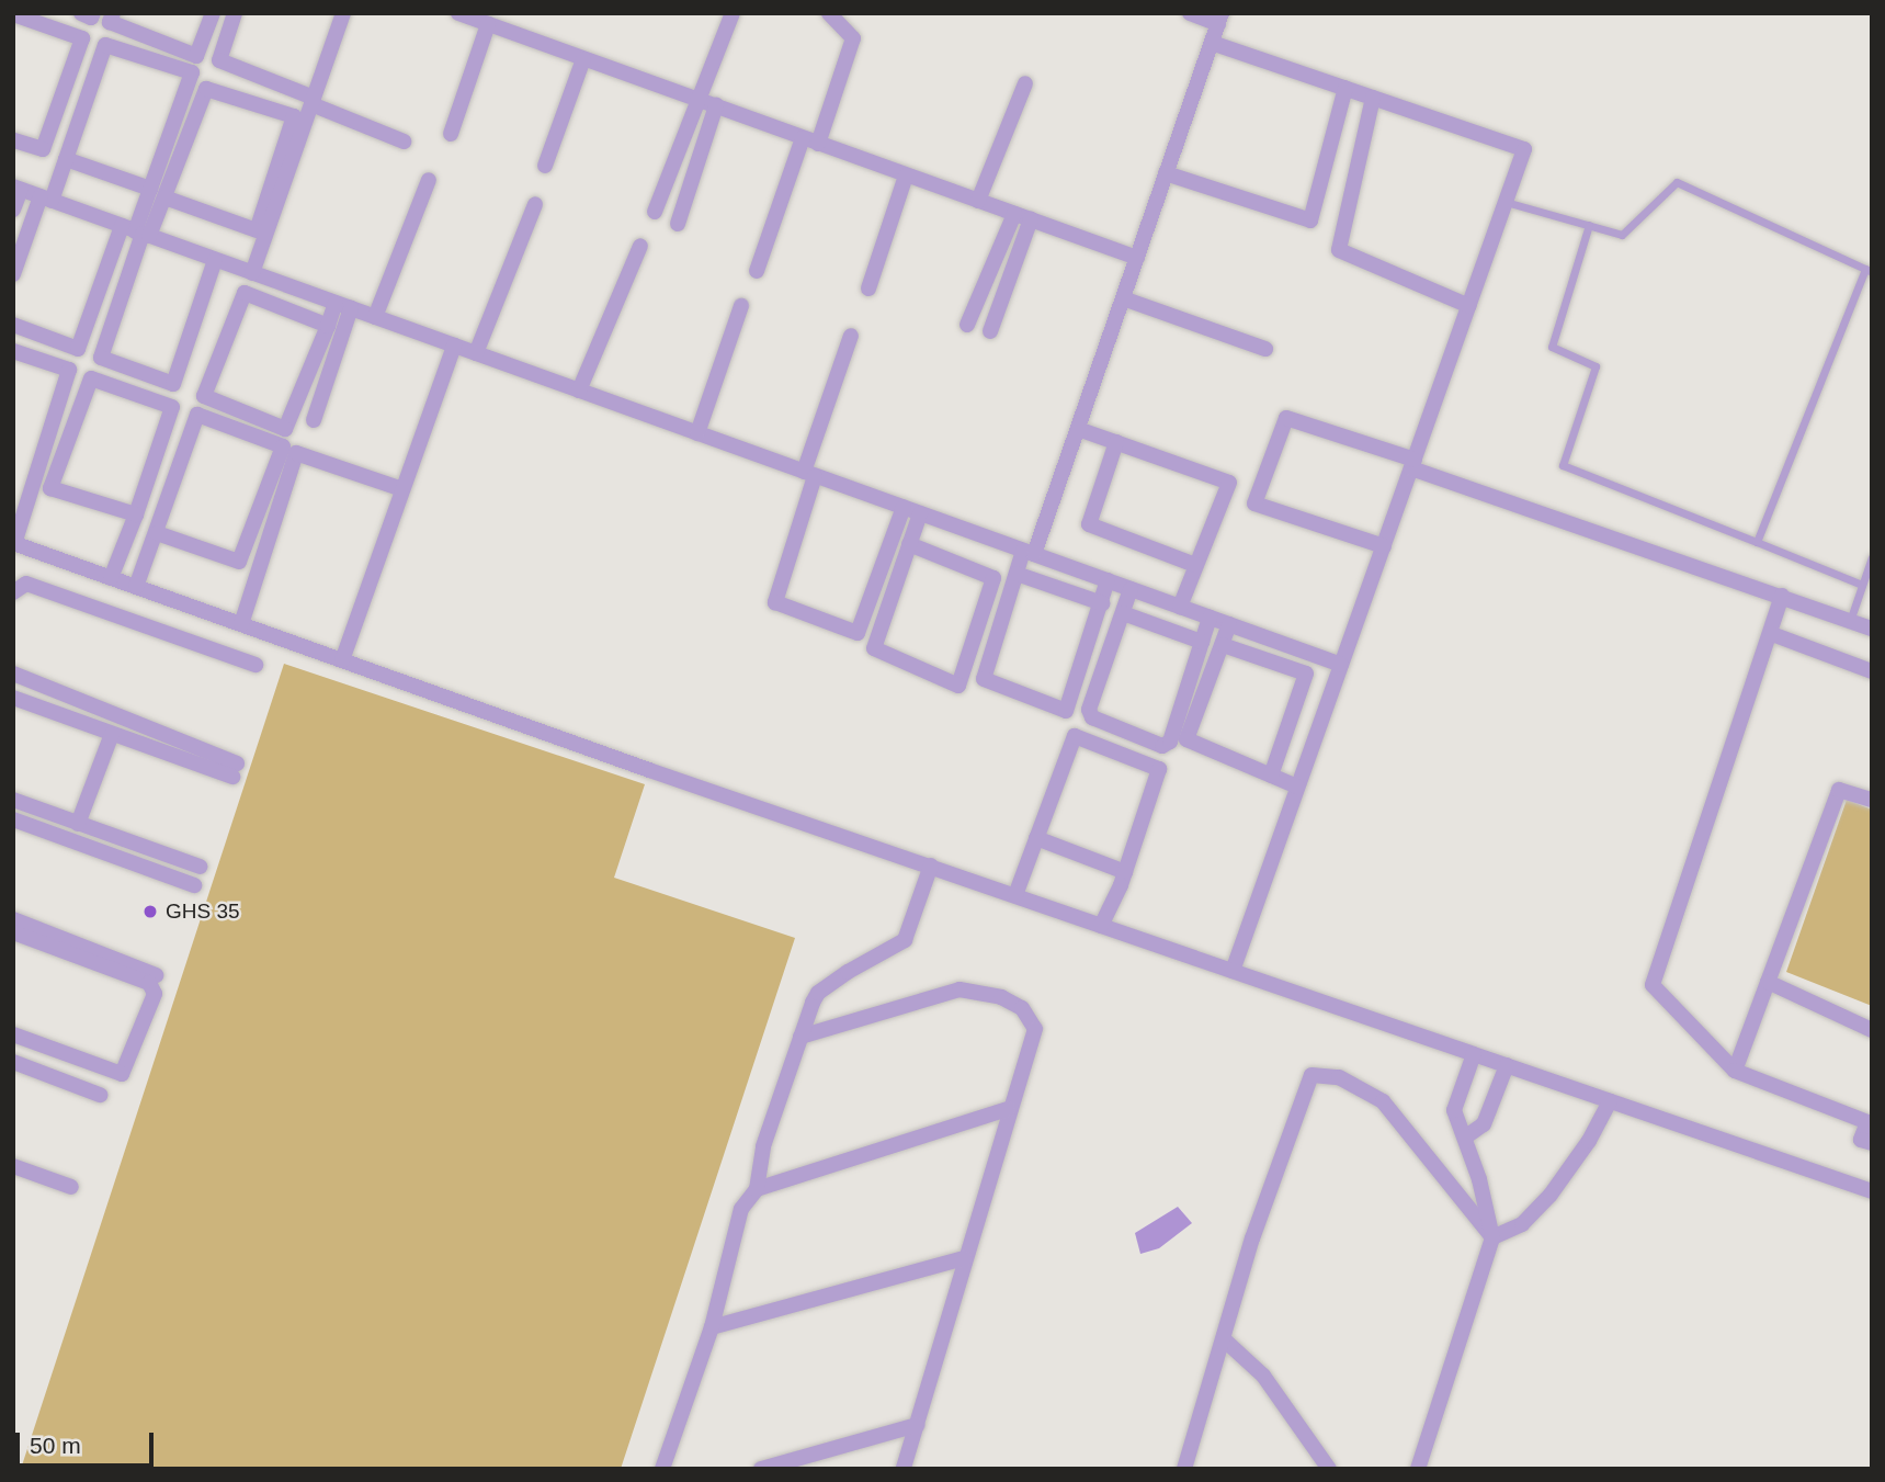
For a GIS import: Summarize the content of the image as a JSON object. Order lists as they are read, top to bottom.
{
  "places": ["GHS 35"],
  "scale_bar": "50 m"
}
